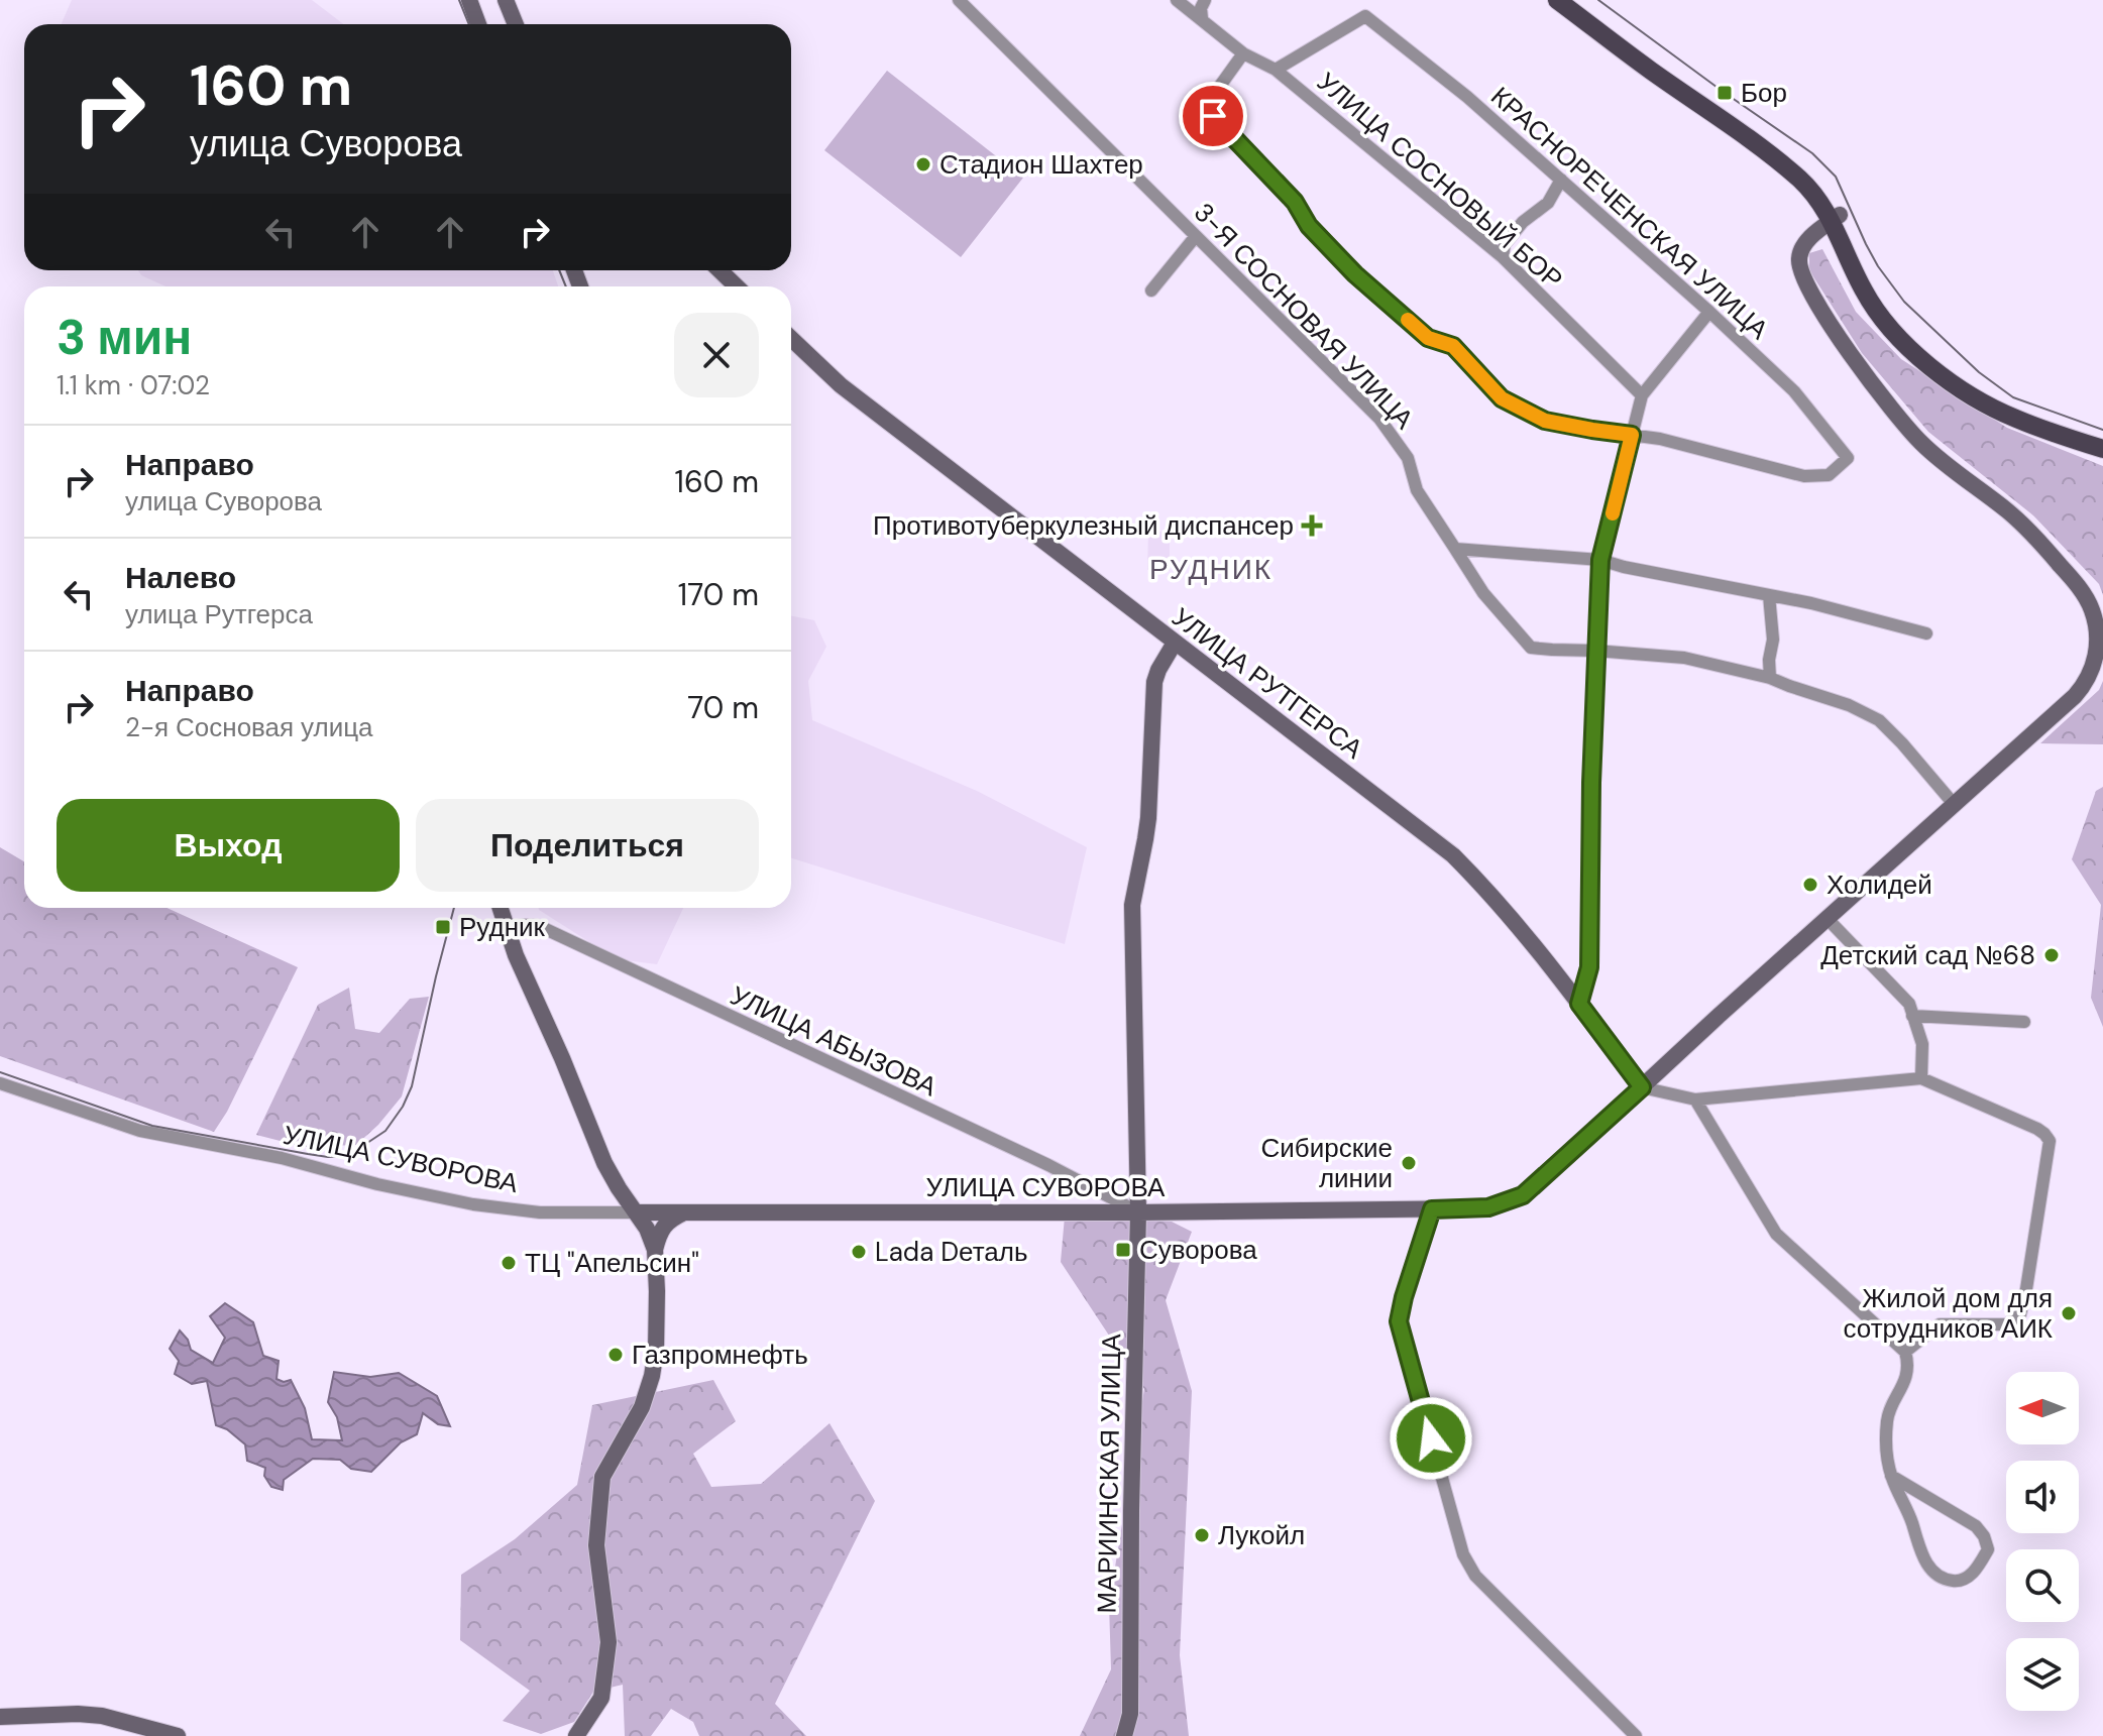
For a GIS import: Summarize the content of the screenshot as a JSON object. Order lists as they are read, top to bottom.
{
  "streets": {
    "main road": ["УЛИЦА РУТГЕРСА", "УЛИЦА СУВОРОВА", "МАРИИНСКАЯ УЛИЦА"],
    "street": [
      "УЛИЦА СОСНОВЫЙ БОР",
      "КРАСНОРЕЧЕНСКАЯ УЛИЦА",
      "3-Я СОСНОВАЯ УЛИЦА",
      "УЛИЦА АБЫЗОВА"
    ]
  },
  "crossings": [
    ["УЛИЦА СОСНОВЫЙ БОР", "КРАСНОРЕЧЕНСКАЯ УЛИЦА"],
    ["УЛИЦА РУТГЕРСА", "УЛИЦА СУВОРОВА"],
    ["УЛИЦА РУТГЕРСА", "МАРИИНСКАЯ УЛИЦА"],
    ["УЛИЦА АБЫЗОВА", "УЛИЦА СУВОРОВА"],
    ["УЛИЦА АБЫЗОВА", "МАРИИНСКАЯ УЛИЦА"],
    ["УЛИЦА СУВОРОВА", "МАРИИНСКАЯ УЛИЦА"]
  ],
  "districts": ["РУДНИК"],
  "places": {
    "transit": ["Бор", "Рудник", "Суворова"],
    "other": [
      "Стадион Шахтер",
      "Холидей",
      "Детский сад №68",
      "Сибирские линии",
      "Lada Dеталь",
      "ТЦ \"Апельсин\"",
      "Жилой дом для сотрудников АИК",
      "Газпромнефть",
      "Лукойл"
    ],
    "health": ["Противотуберкулезный диспансер"]
  },
  "north": "left",
  "page": {
    "turn": ["160 m", "улица Суворова"],
    "heading": ["3 мин", "1.1 km · 07:02"],
    "list": [
      {
        "name": "Направо",
        "note": "улица Суворова",
        "value": "160 m"
      },
      {
        "name": "Налево",
        "note": "улица Рутгерса",
        "value": "170 m"
      },
      {
        "name": "Направо",
        "note": "2-я Сосновая улица",
        "value": "70 m"
      }
    ],
    "buttons": ["Выход", "Поделиться"]
  }
}
